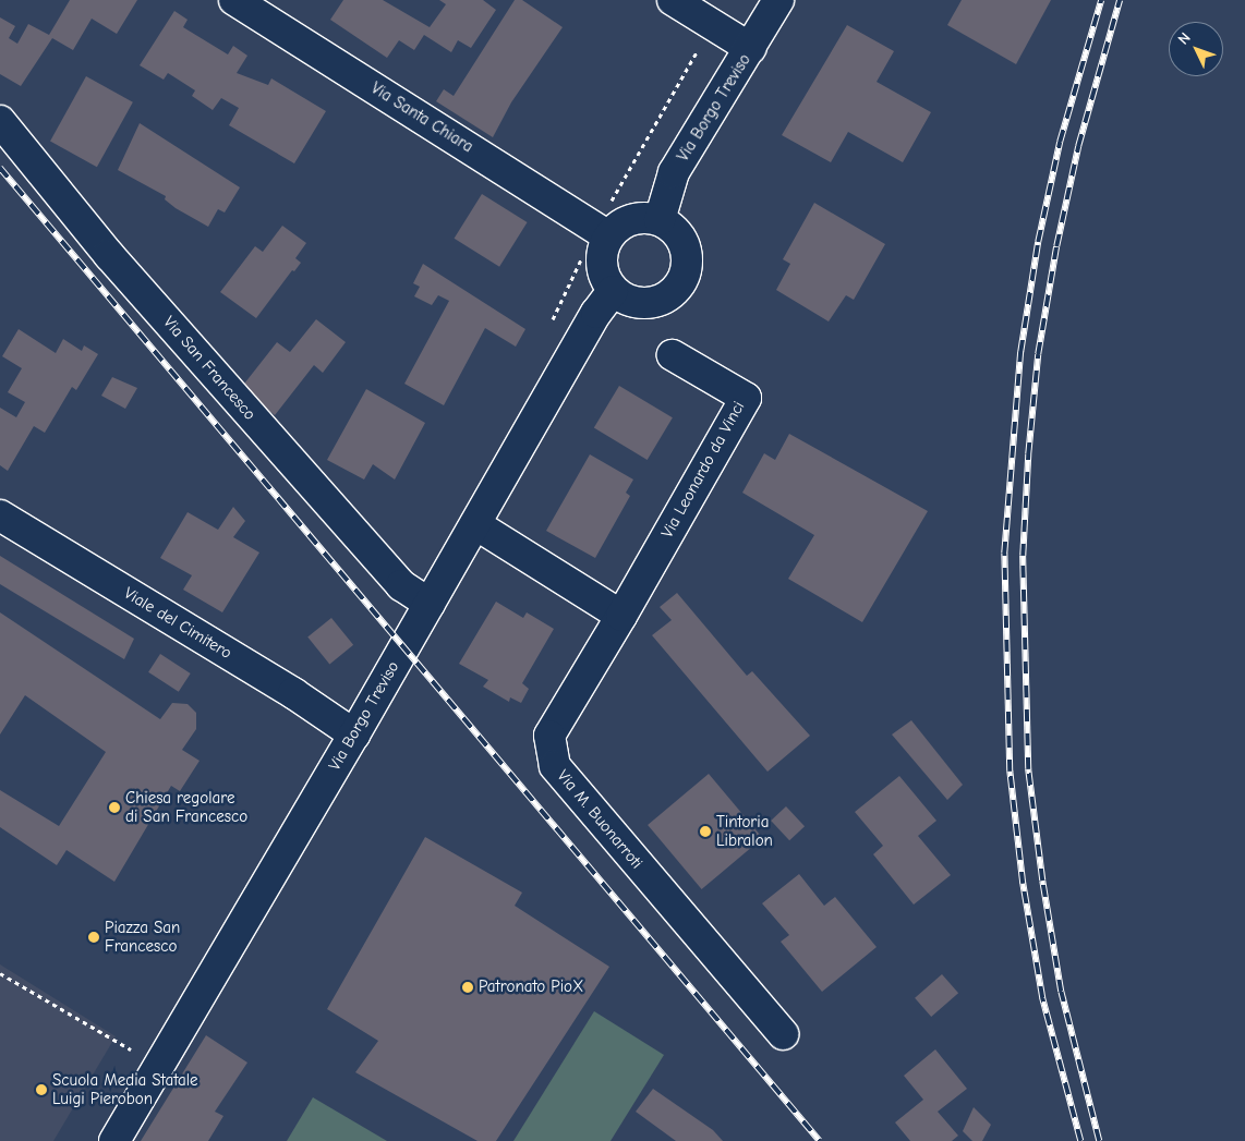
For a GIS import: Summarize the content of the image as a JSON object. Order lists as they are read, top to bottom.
{
  "streets": {
    "street": [
      "Via Borgo Treviso",
      "Via Santa Chiara",
      "Via San Francesco",
      "Via Leonardo da Vinci",
      "Viale del Cimitero",
      "Via M. Buonarroti"
    ]
  },
  "crossings": [
    ["Via Borgo Treviso", "Via Santa Chiara"],
    ["Via Borgo Treviso", "Via San Francesco"],
    ["Via Borgo Treviso", "Viale del Cimitero"],
    ["Via Leonardo da Vinci", "Via M. Buonarroti"]
  ],
  "places": [
    "Chiesa regolare di San Francesco",
    "Tintoria Libralon",
    "Piazza San Francesco",
    "Patronato PioX",
    "Scuola Media Statale Luigi Pierobon"
  ],
  "north": "top left"
}
